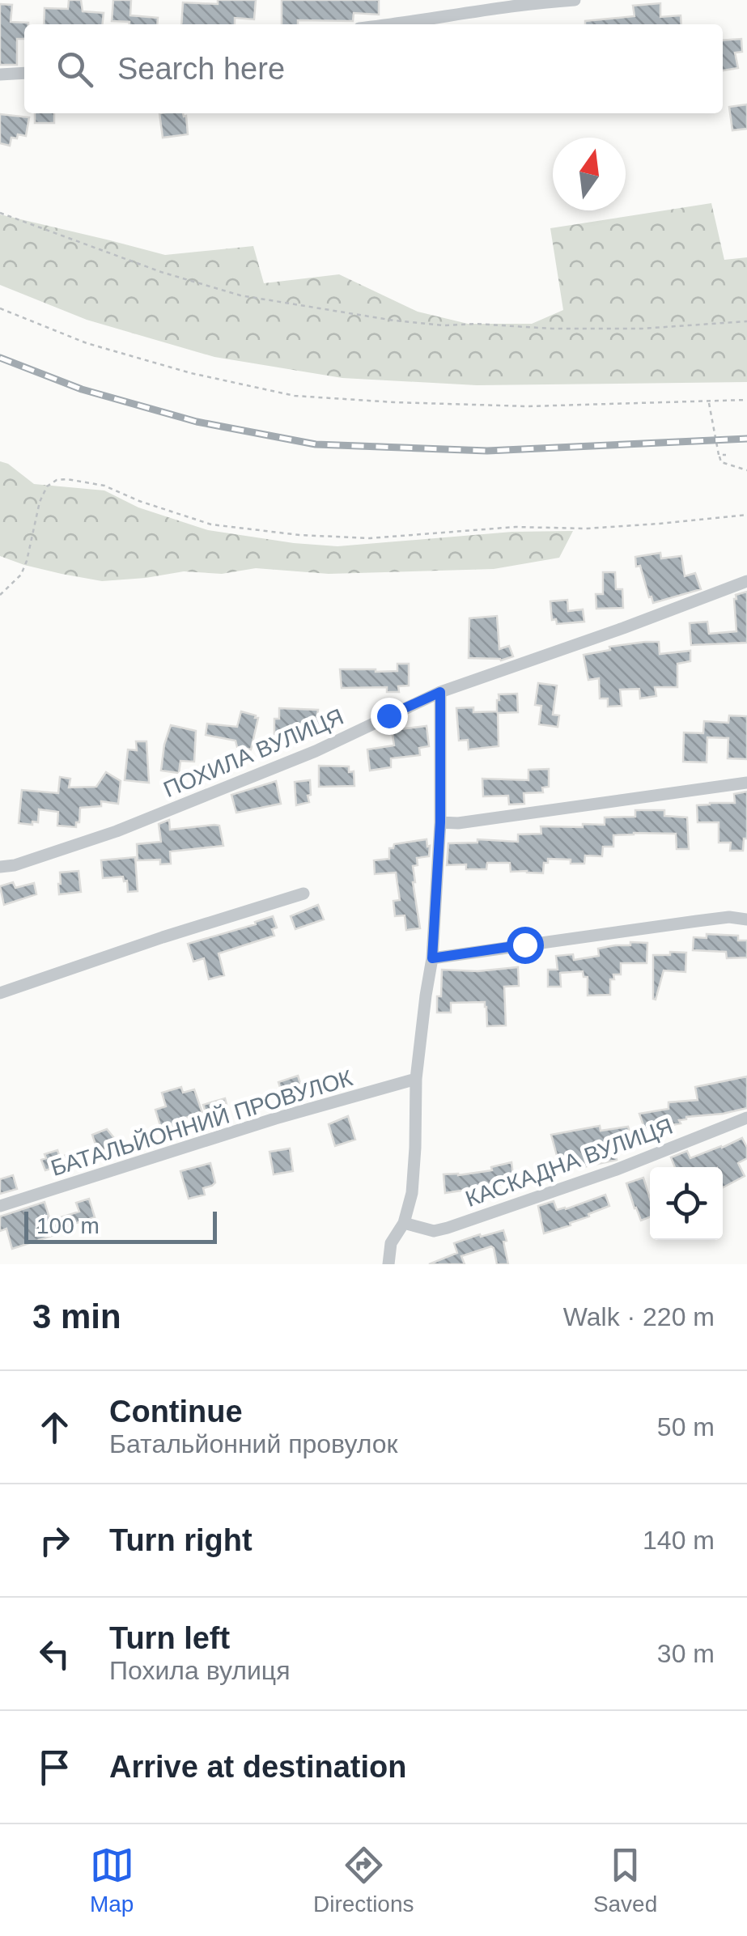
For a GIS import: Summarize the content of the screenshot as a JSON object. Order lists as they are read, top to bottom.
{
  "streets": {
    "street": ["ПОХИЛА ВУЛИЦЯ", "БАТАЛЬЙОННИЙ ПРОВУЛОК", "КАСКАДНА ВУЛИЦЯ"]
  },
  "scale_bar": "100 m",
  "north": "top",
  "page": {
    "search": "Search here",
    "scale": "100 m",
    "heading": ["3 min", "Walk · 220 m"],
    "list": [
      ["Continue", "Батальйонний провулок", "50 m"],
      ["Turn right", "140 m"],
      ["Turn left", "Похила вулиця", "30 m"],
      "Arrive at destination"
    ],
    "nav": ["Map", "Directions", "Saved"]
  }
}
